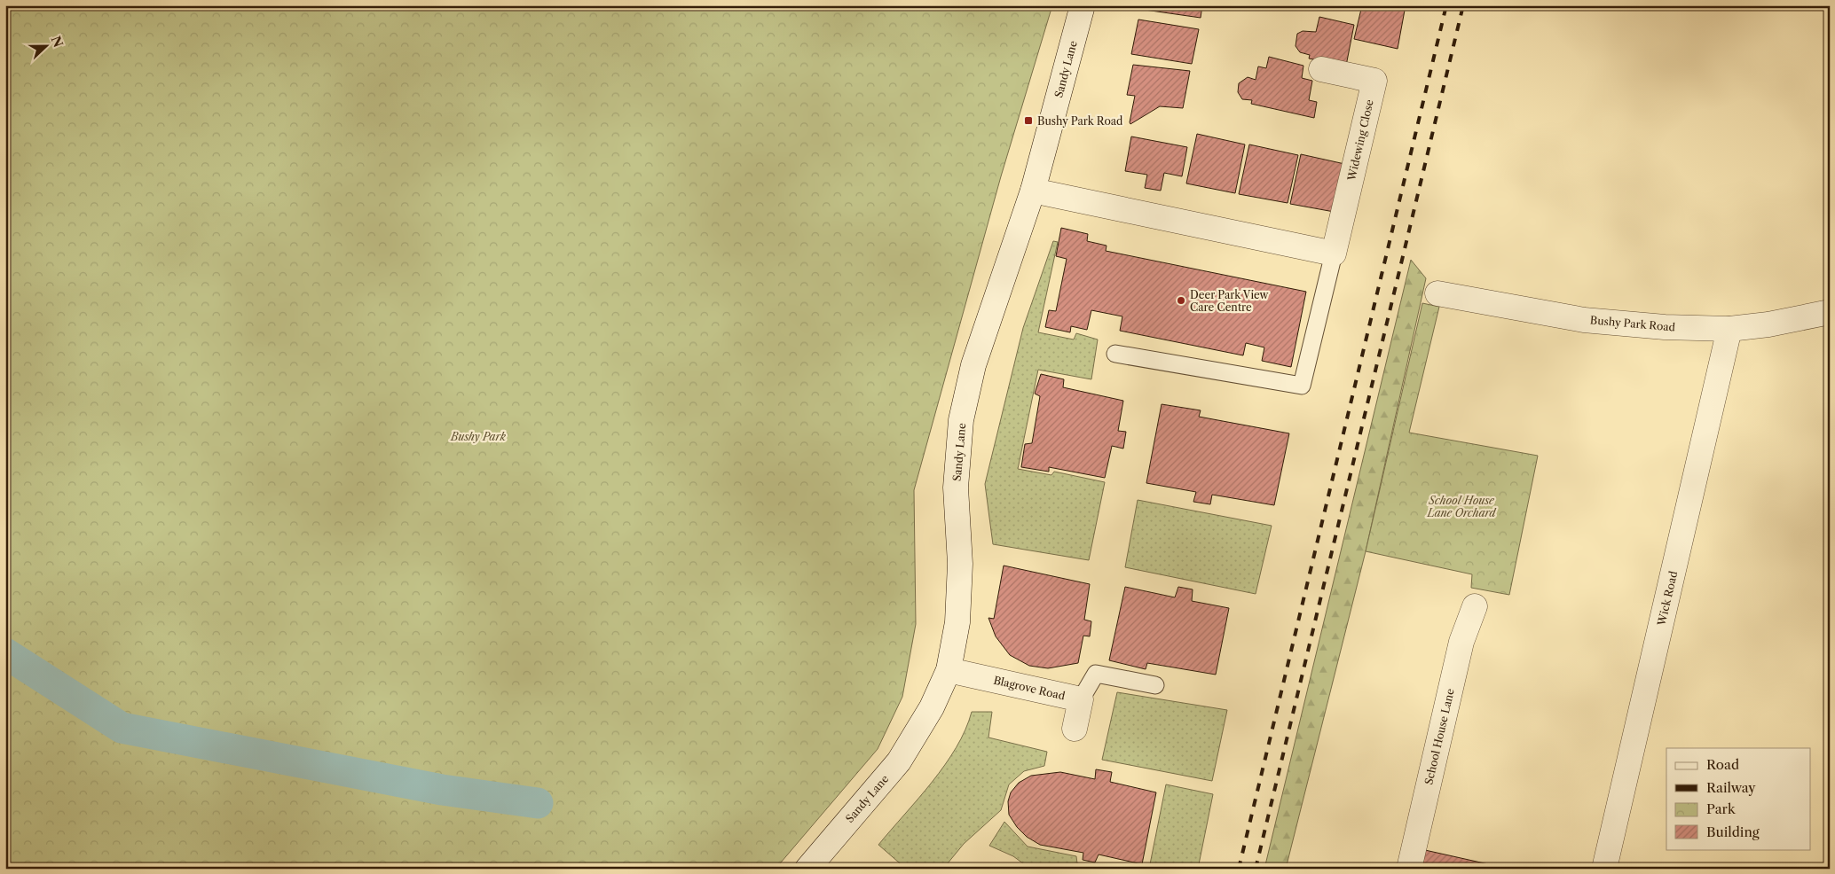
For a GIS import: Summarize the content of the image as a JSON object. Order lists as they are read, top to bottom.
{
  "streets": {
    "street": [
      "Sandy Lane",
      "Widewing Close",
      "Bushy Park Road",
      "Wick Road",
      "Blagrove Road",
      "School House Lane"
    ]
  },
  "crossings": [
    ["Sandy Lane", "Blagrove Road"],
    ["Bushy Park Road", "Wick Road"]
  ],
  "parks": ["Bushy Park", "School House Lane Orchard"],
  "places": {
    "transit": ["Bushy Park Road"],
    "other": ["Deer Park View Care Centre"]
  },
  "legend": [
    "Road",
    "Railway",
    "Park",
    "Building"
  ],
  "north": "right"
}
